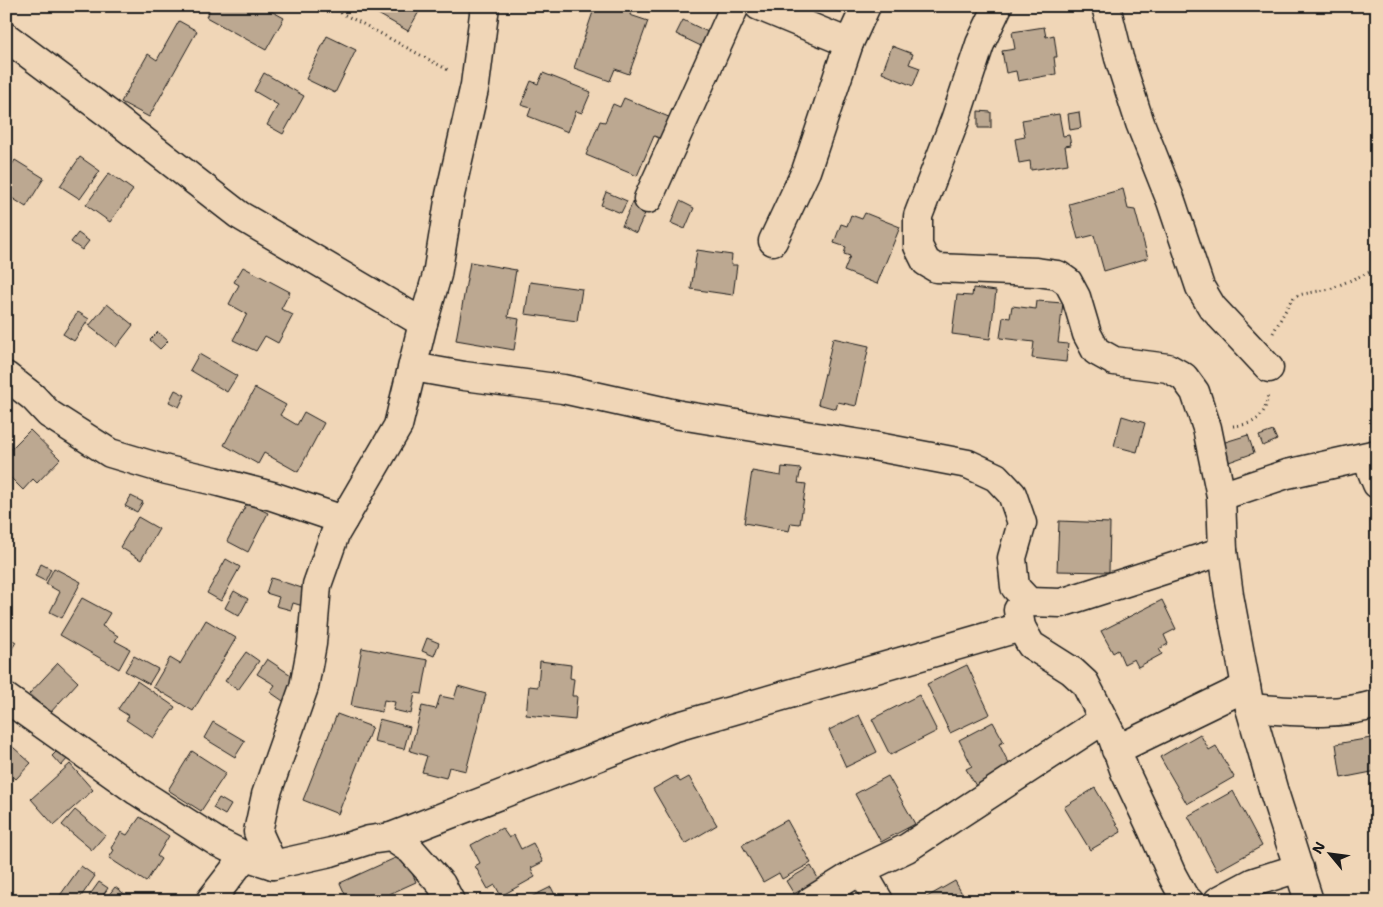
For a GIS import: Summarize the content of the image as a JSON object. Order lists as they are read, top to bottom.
{
  "north": "top left"
}
